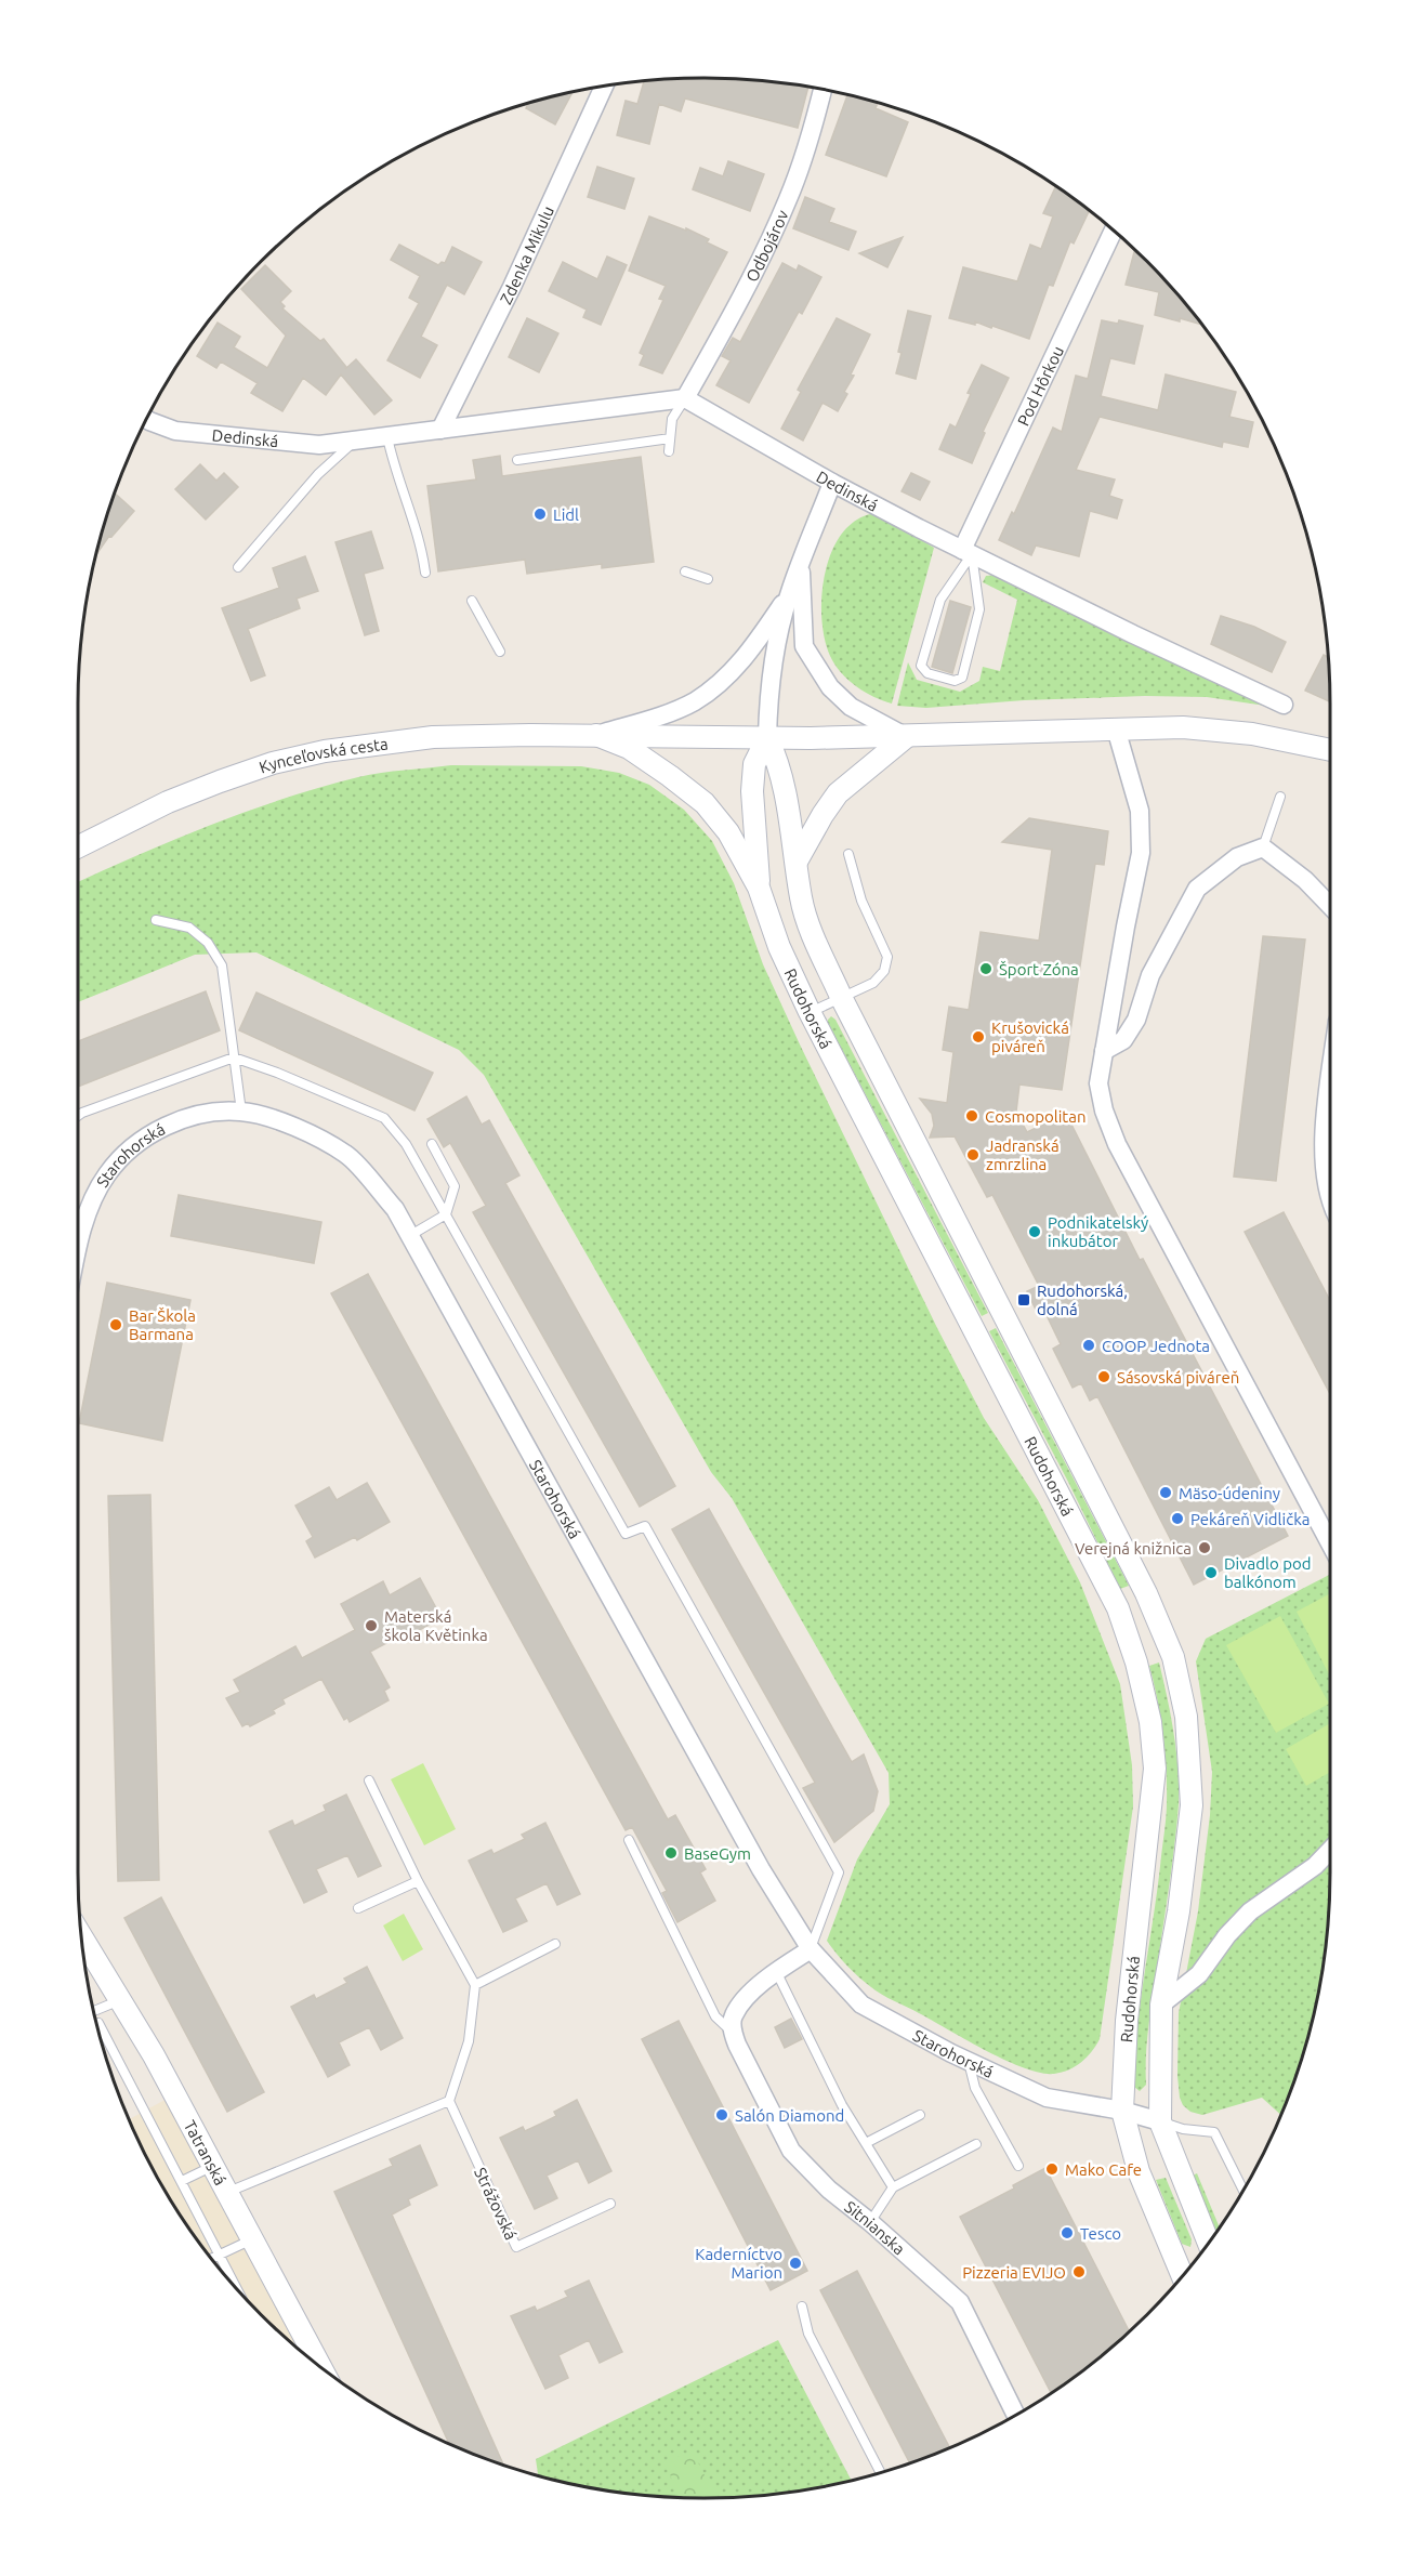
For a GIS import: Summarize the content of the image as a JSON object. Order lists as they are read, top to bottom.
{
  "streets": {
    "street": [
      "Odbojárov",
      "Zdenka Mikulu",
      "Pod Hôrkou",
      "Dedinská",
      "Kynceľovská cesta",
      "Rudohorská",
      "Starohorská",
      "Tatranská",
      "Sitnianska"
    ],
    "lane": ["Strážovská"]
  },
  "crossings": [
    ["Odbojárov", "Dedinská"],
    ["Zdenka Mikulu", "Dedinská"],
    ["Pod Hôrkou", "Dedinská"],
    ["Kynceľovská cesta", "Rudohorská"],
    ["Rudohorská", "Starohorská"]
  ],
  "places": {
    "other": [
      "Lidl",
      "Šport Zóna",
      "Krušovická piváreň",
      "Cosmopolitan",
      "Jadranská zmrzlina",
      "Podnikatelský inkubátor",
      "Bar Škola Barmana",
      "COOP Jednota",
      "Sásovská piváreň",
      "Mäso-údeniny",
      "Pekáreň Vidlička",
      "Verejná knižnica",
      "Divadlo pod balkónom",
      "Materská škola Květinka",
      "BaseGym",
      "Salón Diamond",
      "Mako Cafe",
      "Tesco",
      "Kaderníctvo Marion",
      "Pizzeria EVIJO"
    ],
    "transit": ["Rudohorská, dolná"]
  }
}
